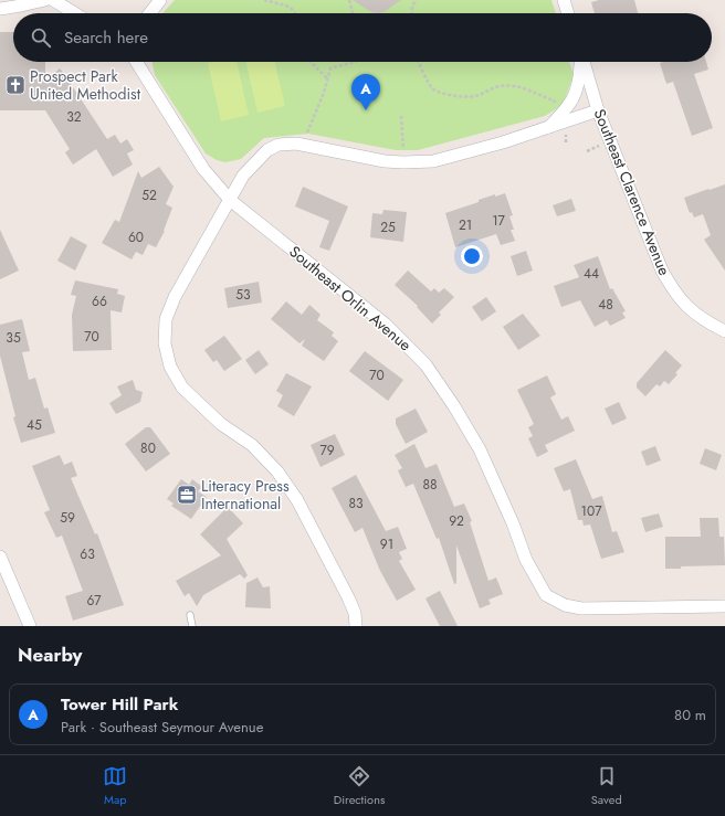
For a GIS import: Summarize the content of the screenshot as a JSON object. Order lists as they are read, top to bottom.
{
  "streets": {
    "street": ["Southeast Clarence Avenue", "Southeast Orlin Avenue"]
  },
  "places": {
    "church": ["Prospect Park United Methodist"],
    "office": ["Literacy Press International"]
  },
  "house_numbers": [
    "32",
    "52",
    "17",
    "21",
    "25",
    "60",
    "44",
    "53",
    "66",
    "48",
    "70",
    "35",
    "70",
    "45",
    "80",
    "79",
    "88",
    "83",
    "107",
    "59",
    "92",
    "91",
    "63",
    "67"
  ],
  "page": {
    "search": "Search here",
    "pins": "A",
    "heading": "Nearby",
    "list": [
      {
        "mark": "A",
        "name": "Tower Hill Park",
        "note": "Park · Southeast Seymour Avenue",
        "value": "80 m"
      }
    ],
    "nav": ["Map", "Directions", "Saved"]
  }
}
